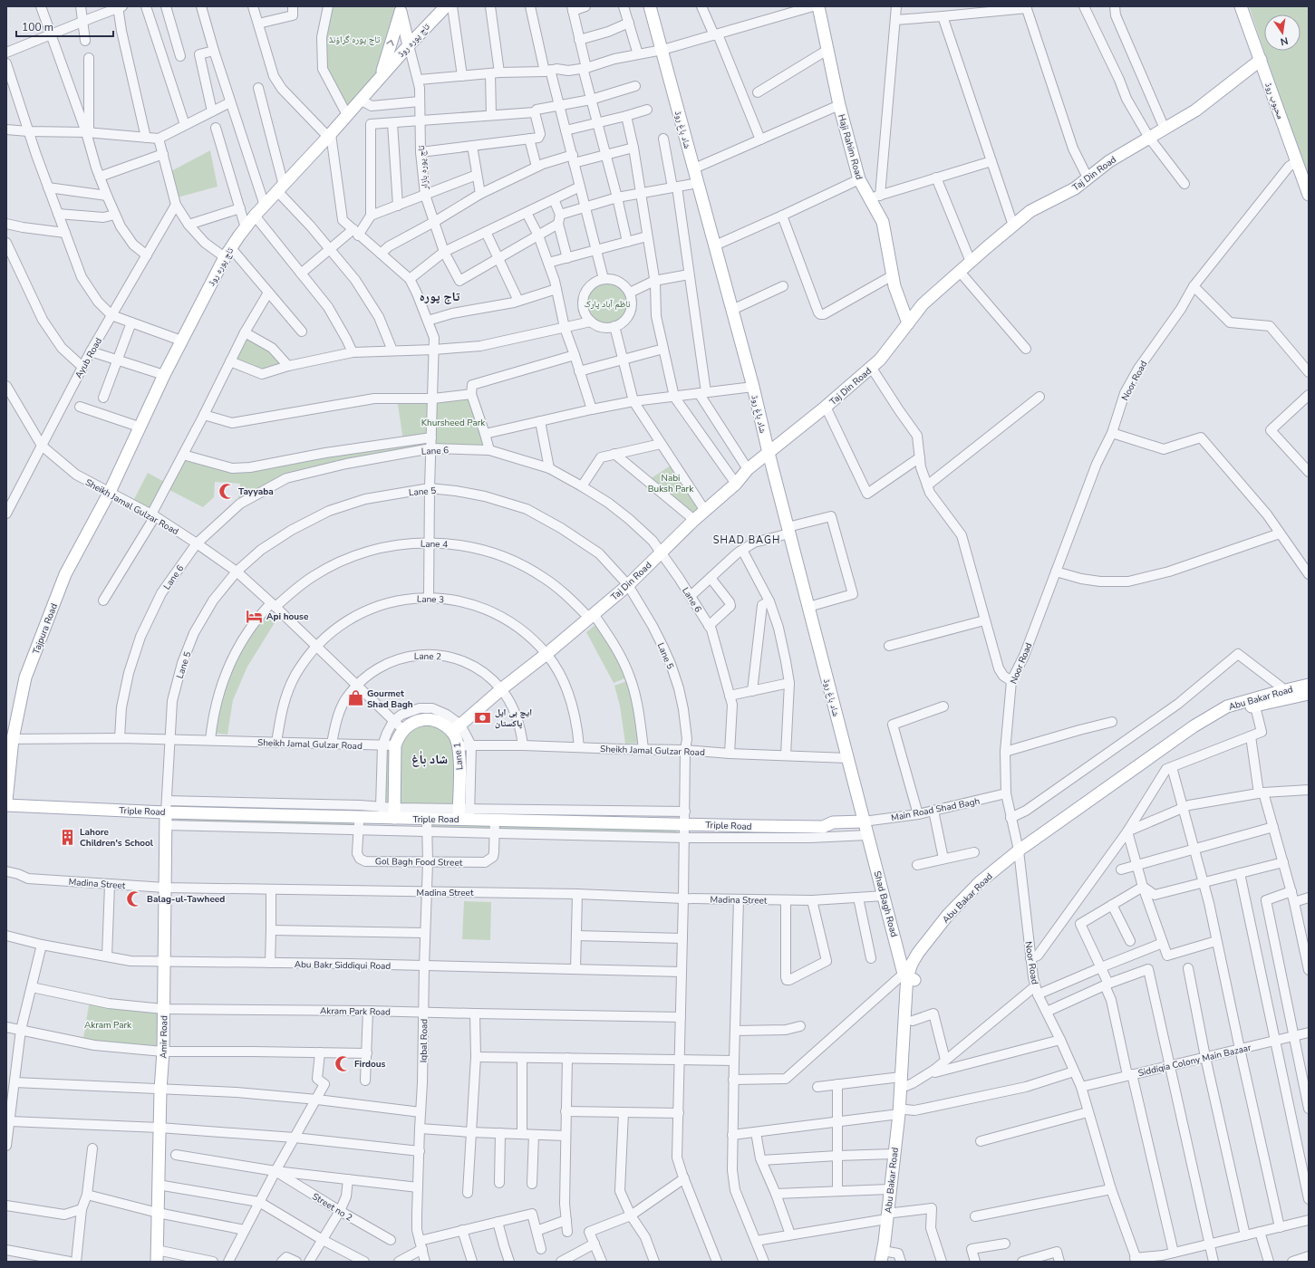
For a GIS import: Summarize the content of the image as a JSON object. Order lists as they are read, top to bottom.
{
  "streets": {
    "main road": [
      "تاج پورہ روڈ",
      "محبوب روڈ",
      "شاد باغ روڈ",
      "Haji Rahim Road",
      "Taj Din Road",
      "Tajpura Road",
      "Abu Bakar Road",
      "Lane 1",
      "Triple Road",
      "Shad Bagh Road",
      "Amir Road"
    ],
    "street": [
      "تاج پورہ بازار",
      "Ayub Road",
      "Noor Road",
      "Lane 6",
      "Lane 5",
      "Sheikh Jamal Gulzar Road",
      "Lane 4",
      "Lane 3",
      "Lane 2",
      "Main Road Shad Bagh",
      "Gol Bagh Food Street",
      "Madina Street",
      "Abu Bakr Siddiqui Road",
      "Akram Park Road",
      "Iqbal Road",
      "Siddiqia Colony Main Bazaar",
      "Street no 2"
    ]
  },
  "crossings": [
    ["تاج پورہ روڈ", "تاج پورہ بازار"],
    ["تاج پورہ روڈ", "Sheikh Jamal Gulzar Road"],
    ["تاج پورہ روڈ", "Tajpura Road"],
    ["محبوب روڈ", "Taj Din Road"],
    ["محبوب روڈ", "Noor Road"],
    ["شاد باغ روڈ", "Taj Din Road"],
    ["شاد باغ روڈ", "Sheikh Jamal Gulzar Road"],
    ["شاد باغ روڈ", "Main Road Shad Bagh"],
    ["شاد باغ روڈ", "Triple Road"],
    ["شاد باغ روڈ", "Shad Bagh Road"],
    ["Haji Rahim Road", "Taj Din Road"],
    ["Taj Din Road", "Lane 6"],
    ["Taj Din Road", "Lane 5"],
    ["Taj Din Road", "Lane 4"],
    ["Taj Din Road", "Lane 3"],
    ["Taj Din Road", "Lane 2"],
    ["Taj Din Road", "Lane 1"],
    ["Ayub Road", "Sheikh Jamal Gulzar Road"],
    ["Noor Road", "Abu Bakar Road"],
    ["Noor Road", "Main Road Shad Bagh"],
    ["Noor Road", "Siddiqia Colony Main Bazaar"],
    ["Lane 6", "Sheikh Jamal Gulzar Road"],
    ["Lane 5", "Sheikh Jamal Gulzar Road"],
    ["Lane 5", "Triple Road"],
    ["Lane 5", "Madina Street"],
    ["Lane 5", "Abu Bakr Siddiqui Road"],
    ["Lane 5", "Akram Park Road"],
    ["Lane 5", "Amir Road"],
    ["Sheikh Jamal Gulzar Road", "Lane 4"],
    ["Sheikh Jamal Gulzar Road", "Lane 3"],
    ["Sheikh Jamal Gulzar Road", "Tajpura Road"],
    ["Sheikh Jamal Gulzar Road", "Lane 2"],
    ["Sheikh Jamal Gulzar Road", "Lane 1"],
    ["Abu Bakar Road", "Shad Bagh Road"],
    ["Lane 1", "Triple Road"],
    ["Main Road Shad Bagh", "Triple Road"],
    ["Main Road Shad Bagh", "Shad Bagh Road"],
    ["Triple Road", "Gol Bagh Food Street"],
    ["Triple Road", "Shad Bagh Road"],
    ["Triple Road", "Amir Road"],
    ["Triple Road", "Iqbal Road"],
    ["Gol Bagh Food Street", "Iqbal Road"],
    ["Madina Street", "Shad Bagh Road"],
    ["Madina Street", "Amir Road"],
    ["Madina Street", "Iqbal Road"],
    ["Abu Bakr Siddiqui Road", "Amir Road"],
    ["Abu Bakr Siddiqui Road", "Iqbal Road"],
    ["Akram Park Road", "Amir Road"],
    ["Akram Park Road", "Iqbal Road"]
  ],
  "districts": ["تاج پورہ", "SHAD BAGH", "شاد باٰغ"],
  "parks": [
    "تاج پورہ گراؤنڈ",
    "ناظم آباد پارک",
    "Khursheed Park",
    "Nabi Buksh Park",
    "Akram Park"
  ],
  "places": {
    "mosque": ["Tayyaba", "Balag-ul-Tawheed", "Firdous"],
    "hotel": ["Api house"],
    "shop": ["Gourmet Shad Bagh"],
    "bank": ["ایچ بی ایل پاکستان"],
    "building": ["Lahore Children's School"]
  },
  "scale_bar": "100 m",
  "north": "bottom"
}
